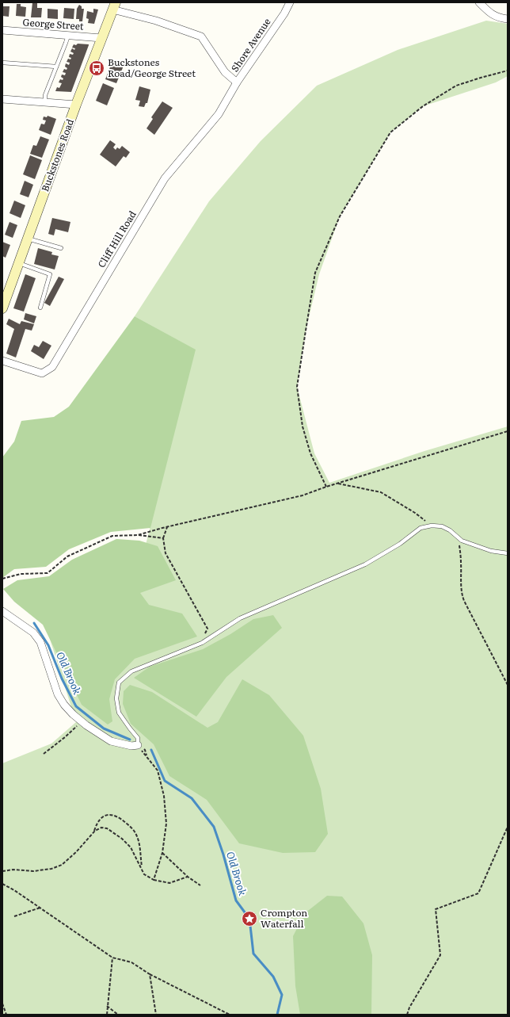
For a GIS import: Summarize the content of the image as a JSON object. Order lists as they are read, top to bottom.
{
  "streets": {
    "main road": ["Buckstones Road"],
    "street": ["George Street", "Shore Avenue", "Cliff Hill Road"]
  },
  "crossings": [
    ["George Street", "Buckstones Road"],
    ["Shore Avenue", "Cliff Hill Road"]
  ],
  "water": ["Old Brook"],
  "places": {
    "bus stop": ["Buckstones Road/George Street"],
    "place": ["Crompton Waterfall"]
  }
}
